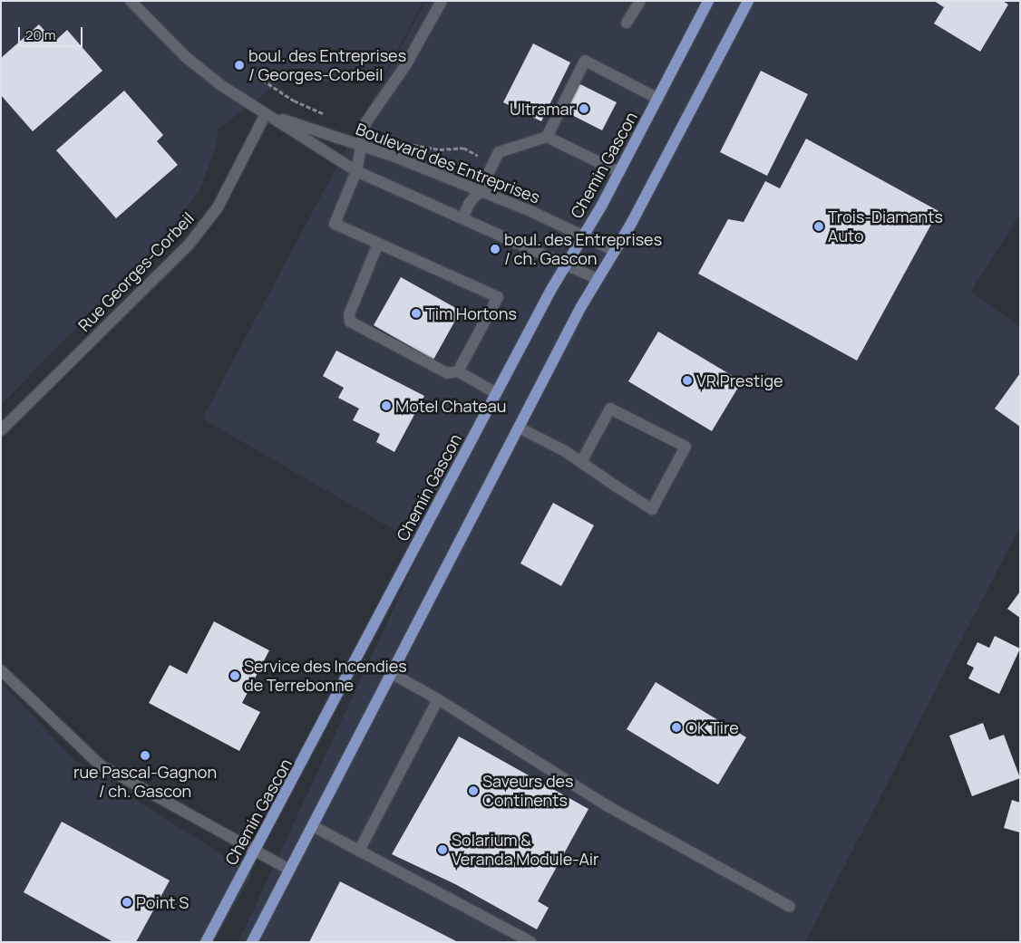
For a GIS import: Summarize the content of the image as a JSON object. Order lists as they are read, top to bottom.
{
  "streets": {
    "main road": ["Chemin Gascon"],
    "street": ["Boulevard des Entreprises", "Rue Georges-Corbeil"]
  },
  "crossings": [
    ["Boulevard des Entreprises", "Chemin Gascon"],
    ["Boulevard des Entreprises", "Rue Georges-Corbeil"]
  ],
  "places": [
    "boul. des Entreprises / Georges-Corbeil",
    "Ultramar",
    "Trois-Diamants Auto",
    "boul. des Entreprises / ch. Gascon",
    "Tim Hortons",
    "VR Prestige",
    "Motel Chateau",
    "Service des Incendies de Terrebonne",
    "OK Tire",
    "rue Pascal-Gagnon / ch. Gascon",
    "Saveurs des Continents",
    "Solarium & Veranda Module-Air",
    "Point S"
  ],
  "scale_bar": "20 m"
}
